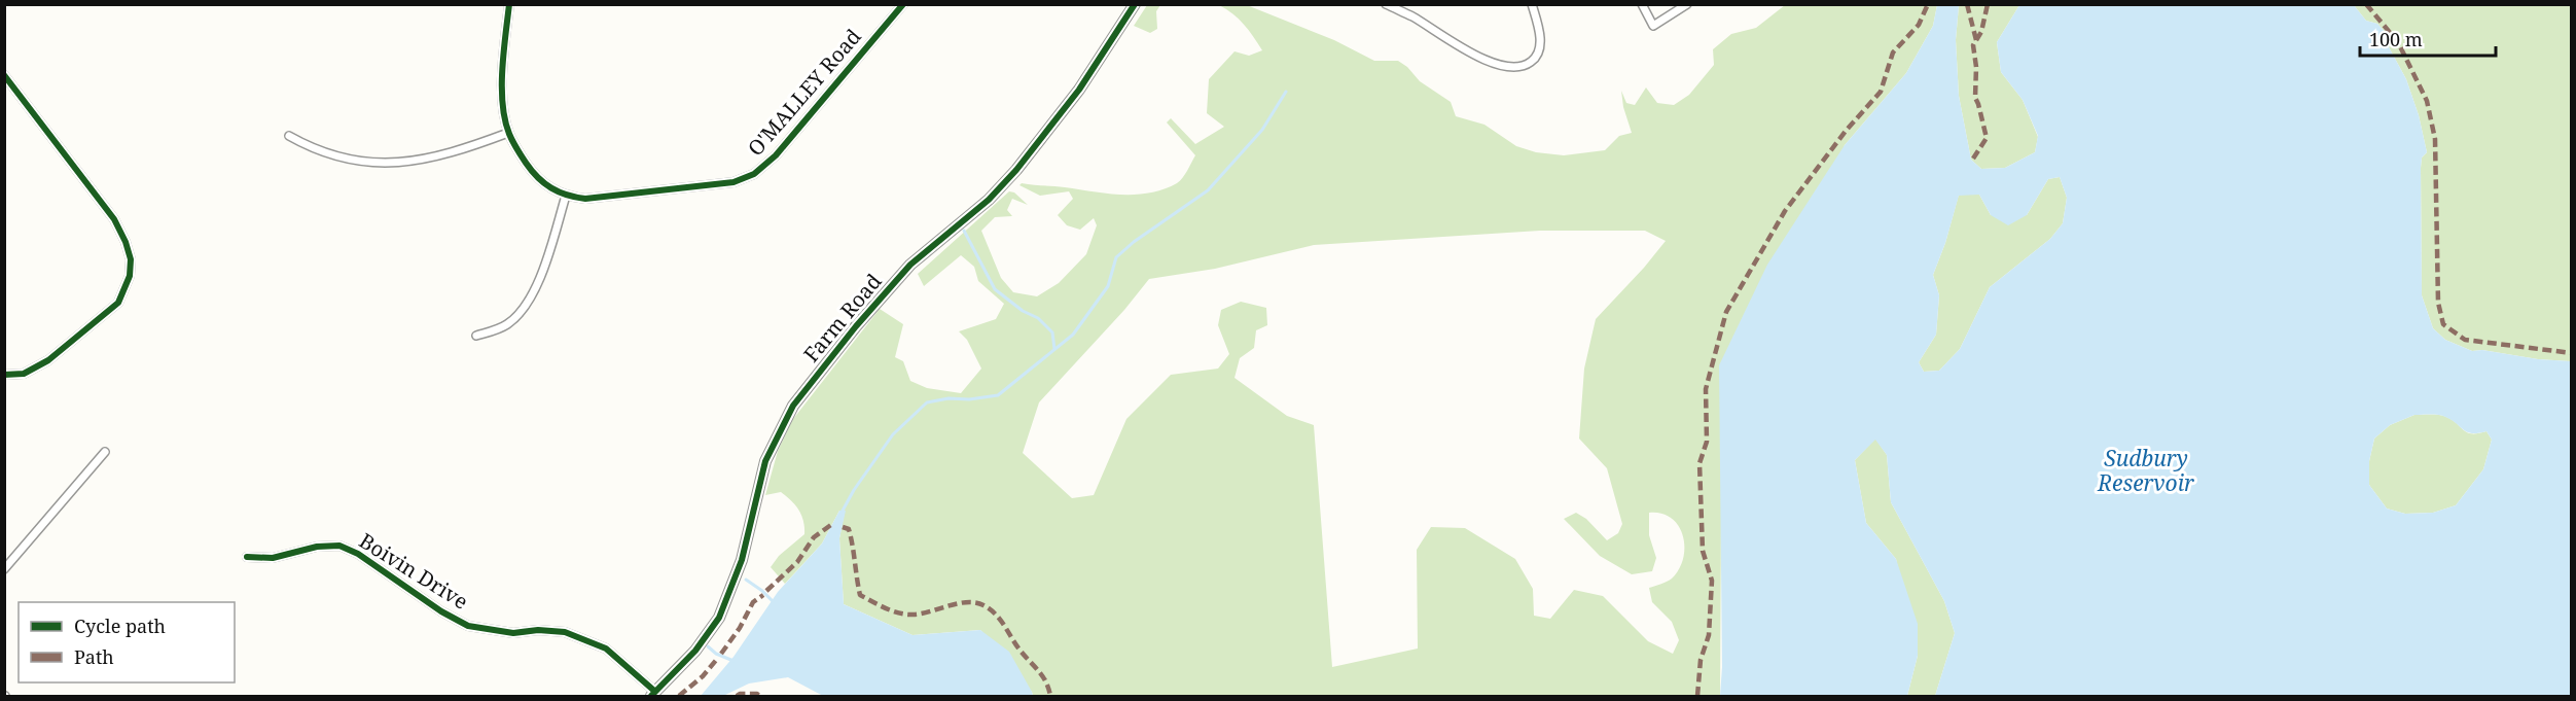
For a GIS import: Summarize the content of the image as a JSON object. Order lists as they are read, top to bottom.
{
  "streets": {
    "street": ["O'MALLEY Road", "Farm Road", "Boivin Drive"]
  },
  "crossings": [
    ["Farm Road", "Boivin Drive"]
  ],
  "water": ["Sudbury Reservoir"],
  "legend": ["Cycle path", "Path"],
  "scale_bar": "100 m"
}
